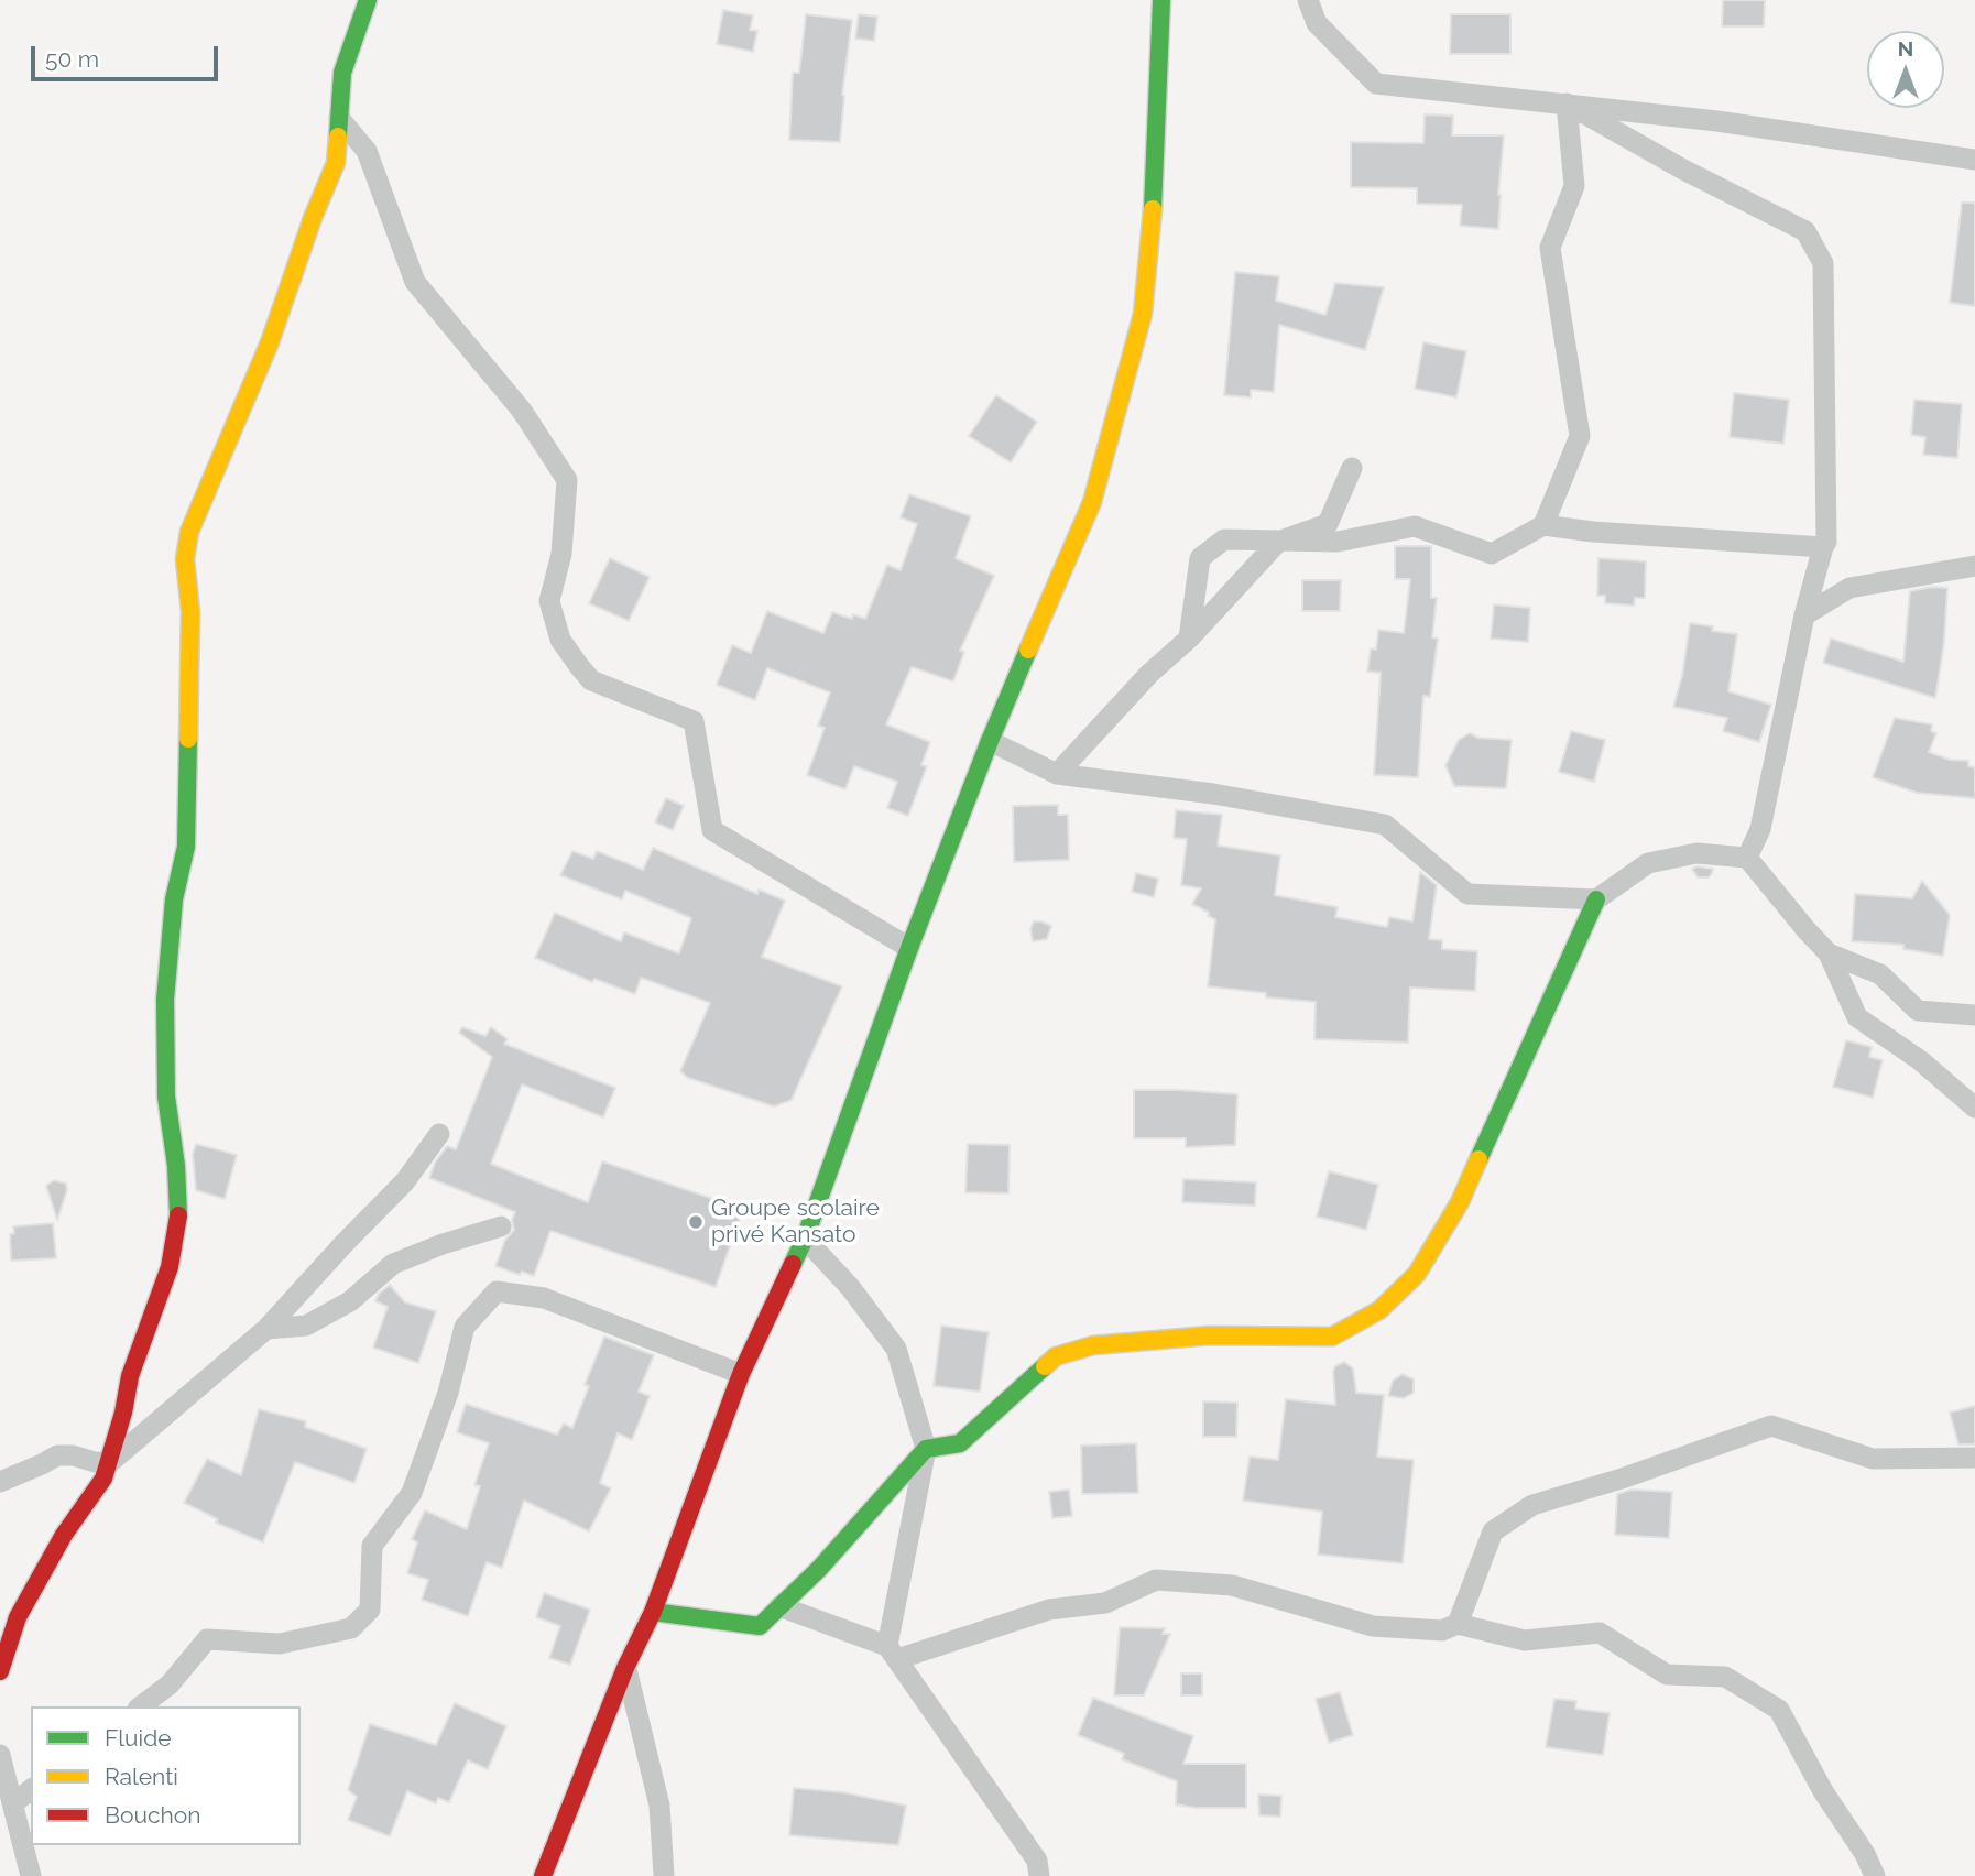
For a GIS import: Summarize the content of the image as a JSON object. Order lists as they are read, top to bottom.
{
  "places": ["Groupe scolaire privé Kansato"],
  "legend": ["Fluide", "Ralenti", "Bouchon"],
  "scale_bar": "50 m",
  "north": "top"
}
